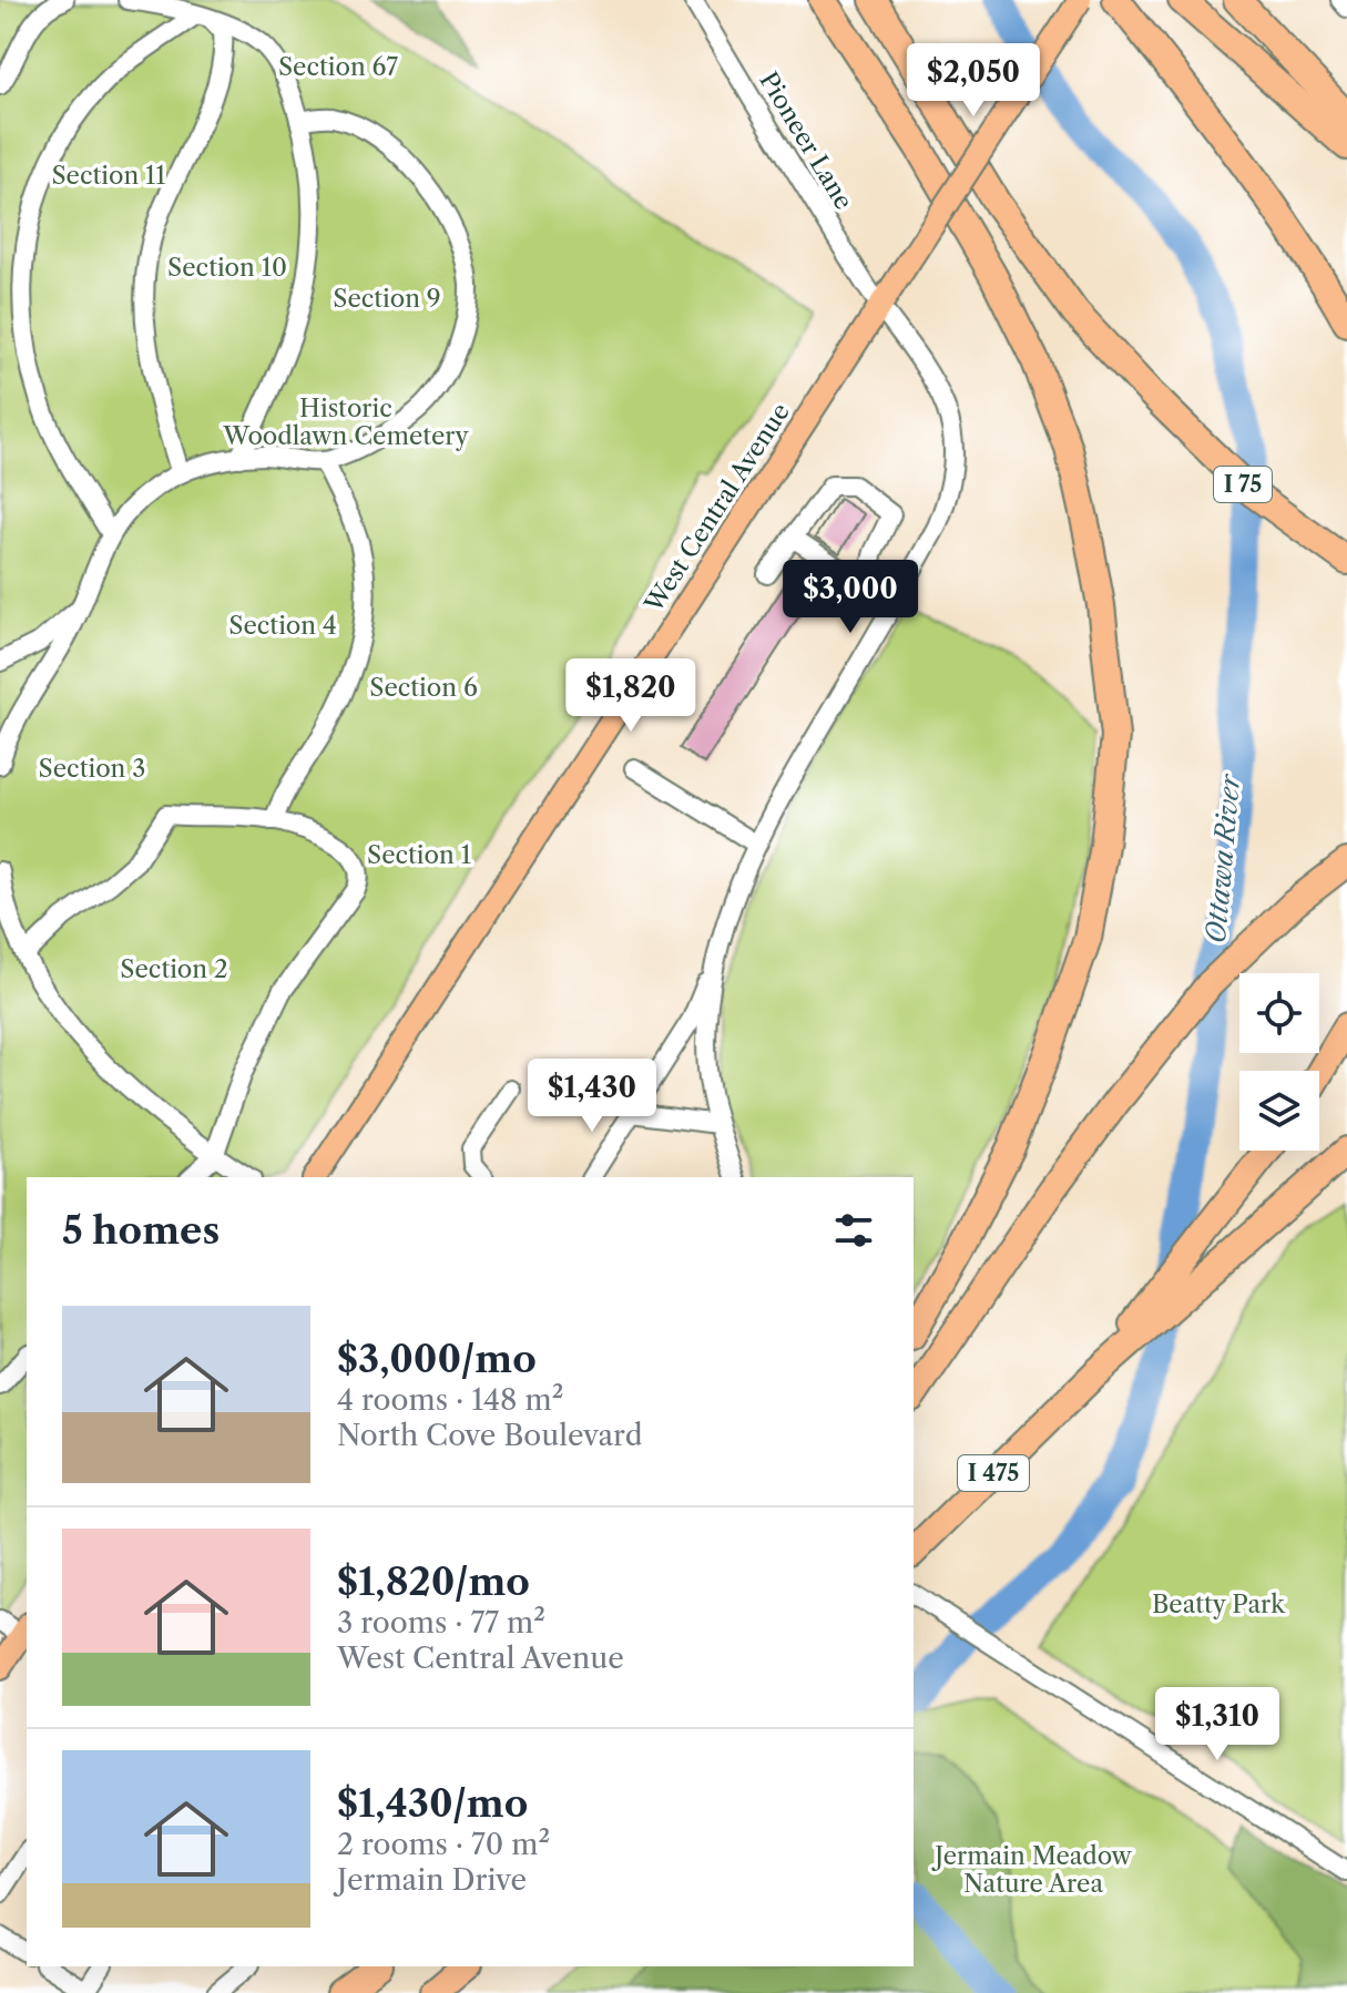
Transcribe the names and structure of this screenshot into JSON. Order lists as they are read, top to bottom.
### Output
{
  "streets": {
    "highway": ["I 75", "I 475"],
    "main road": ["West Central Avenue"],
    "street": ["Pioneer Lane"]
  },
  "crossings": [
    ["Pioneer Lane", "West Central Avenue"]
  ],
  "water": ["Ottawa River"],
  "parks": [
    "Section 67",
    "Section 11",
    "Section 10",
    "Section 9",
    "Historic Woodlawn Cemetery",
    "Section 4",
    "Section 6",
    "Section 3",
    "Section 1",
    "Section 2",
    "Beatty Park",
    "Jermain Meadow Nature Area"
  ],
  "page": {
    "price": [
      "$2,050",
      "$3,000",
      "$1,820",
      "$1,430",
      "$1,310"
    ],
    "heading": "5 homes",
    "list": [
      {
        "name": "$3,000/mo",
        "note": "4 rooms · 148 m² · North Cove Boulevard"
      },
      {
        "name": "$1,820/mo",
        "note": "3 rooms · 77 m² · West Central Avenue"
      },
      {
        "name": "$1,430/mo",
        "note": "2 rooms · 70 m² · Jermain Drive"
      }
    ]
  }
}
